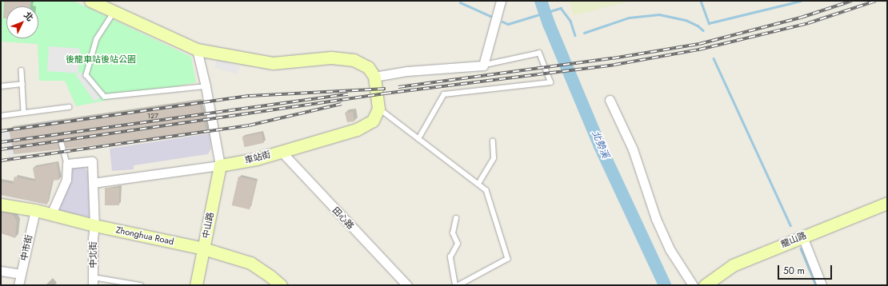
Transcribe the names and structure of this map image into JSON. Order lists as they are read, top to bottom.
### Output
{
  "streets": {
    "street": [
      "車站街",
      "田心路",
      "中山路",
      "Zhonghua Road",
      "龍山路",
      "中市街",
      "中北街"
    ]
  },
  "crossings": [
    ["車站街", "田心路"],
    ["車站街", "中山路"],
    ["中山路", "Zhonghua Road"],
    ["Zhonghua Road", "中市街"],
    ["Zhonghua Road", "中北街"]
  ],
  "water": ["北勢溪"],
  "parks": ["後龍車站後站公園"],
  "house_numbers": ["127"],
  "scale_bar": "50 m",
  "north": "top right"
}
